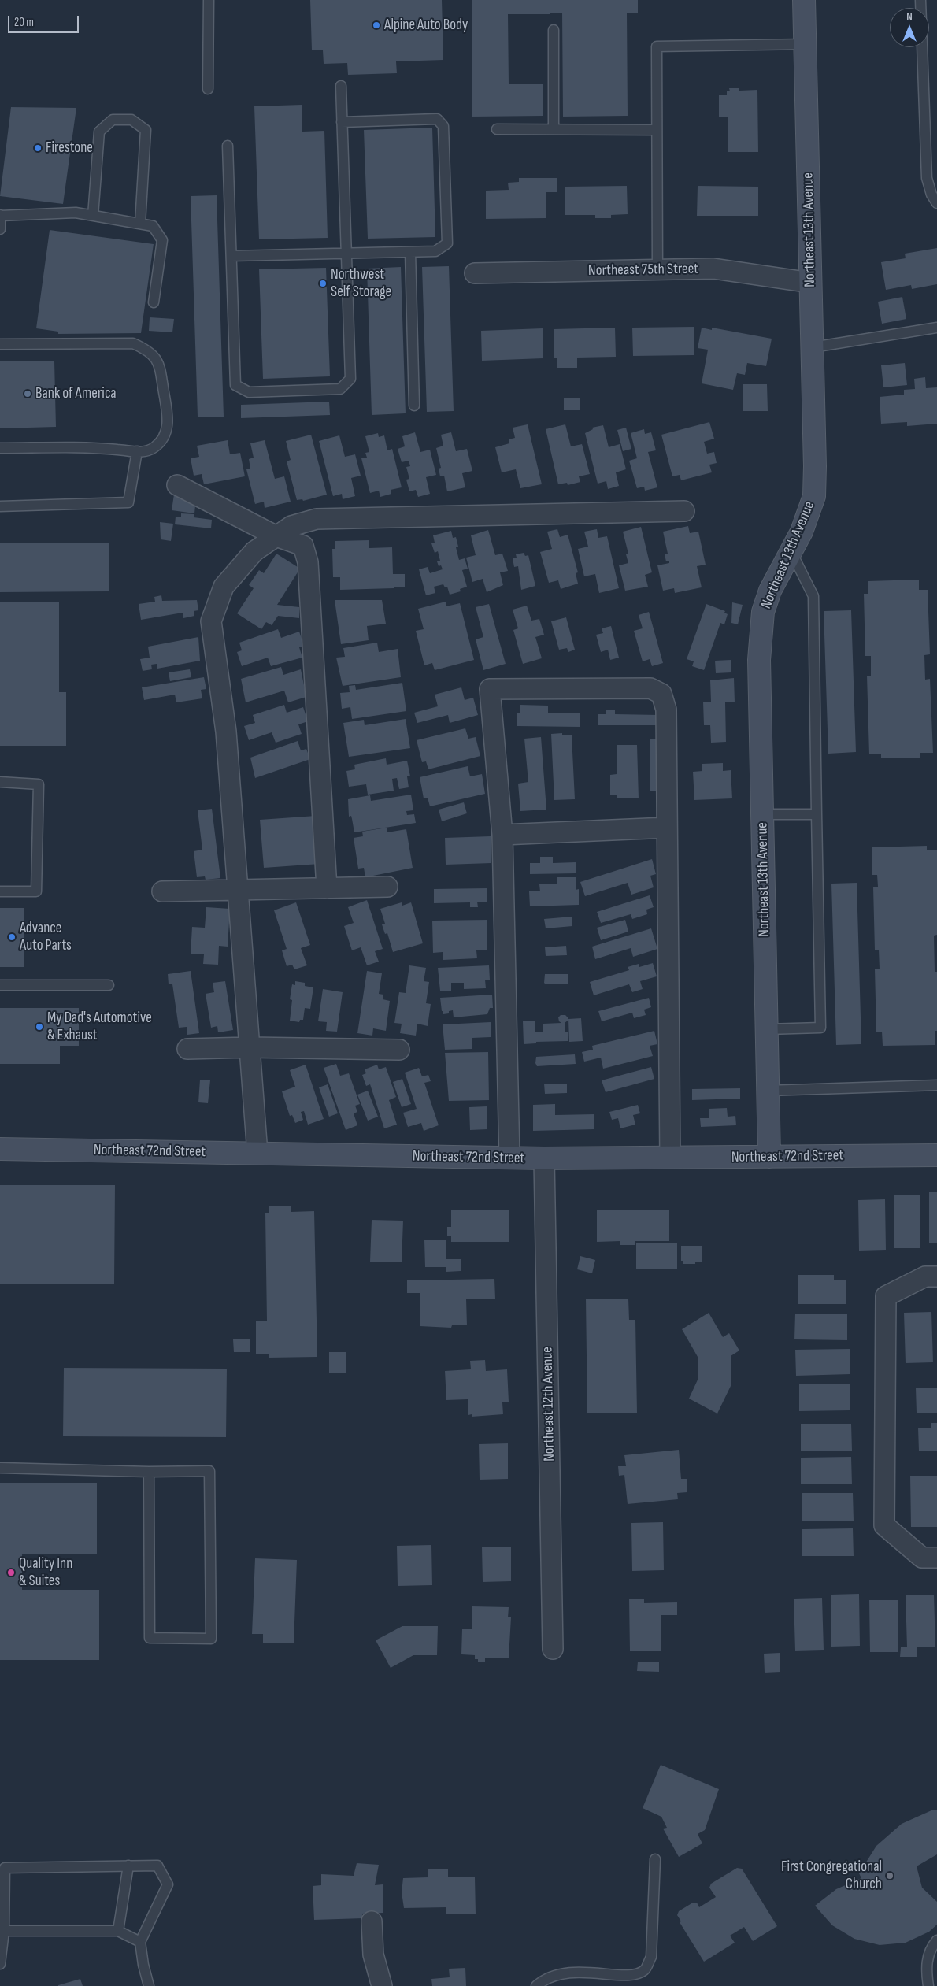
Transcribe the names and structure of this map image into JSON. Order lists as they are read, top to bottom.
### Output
{
  "streets": {
    "street": [
      "Northeast 13th Avenue",
      "Northeast 75th Street",
      "Northeast 72nd Street",
      "Northeast 12th Avenue"
    ]
  },
  "crossings": [
    ["Northeast 13th Avenue", "Northeast 75th Street"],
    ["Northeast 13th Avenue", "Northeast 72nd Street"],
    ["Northeast 72nd Street", "Northeast 12th Avenue"]
  ],
  "places": [
    "Alpine Auto Body",
    "Firestone",
    "Northwest Self Storage",
    "Bank of America",
    "Advance Auto Parts",
    "My Dad's Automotive & Exhaust",
    "Quality Inn & Suites",
    "First Congregational Church"
  ],
  "scale_bar": "20 m",
  "north": "top"
}
